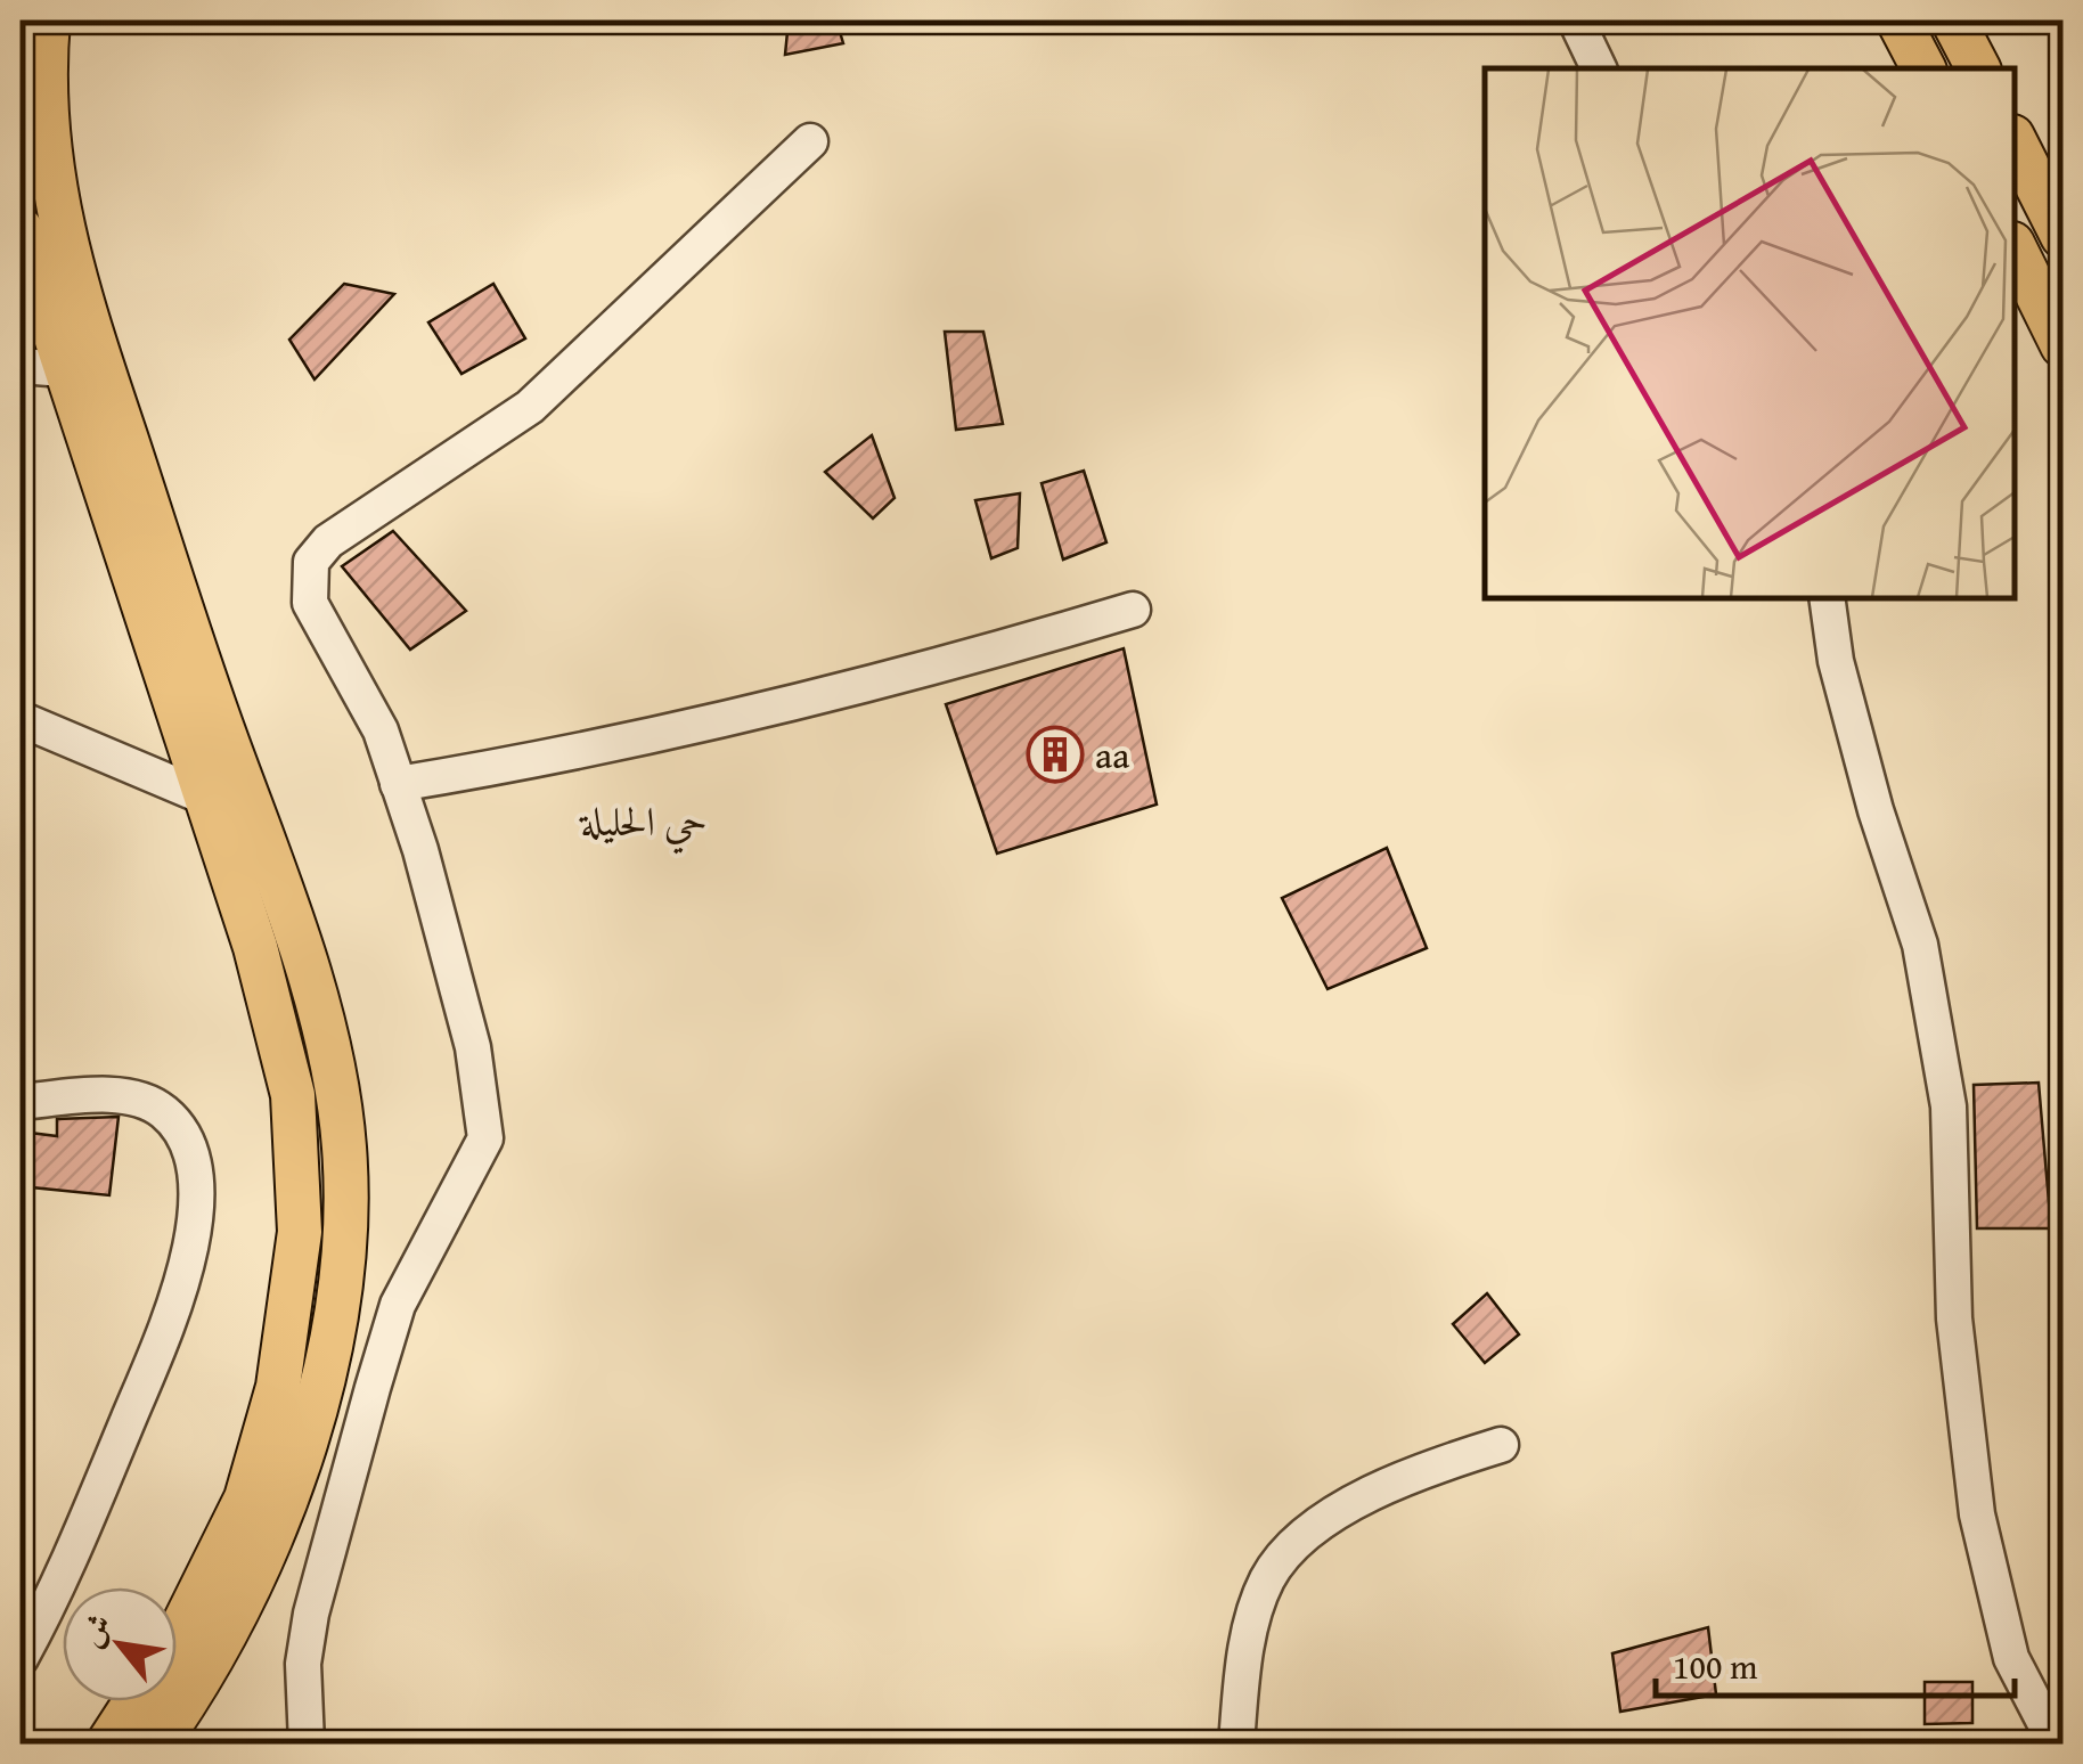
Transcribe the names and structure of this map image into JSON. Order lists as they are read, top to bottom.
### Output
{
  "districts": ["حي الحليلة"],
  "places": {
    "building": ["aa"]
  },
  "scale_bar": "100 m",
  "north": "top left"
}
